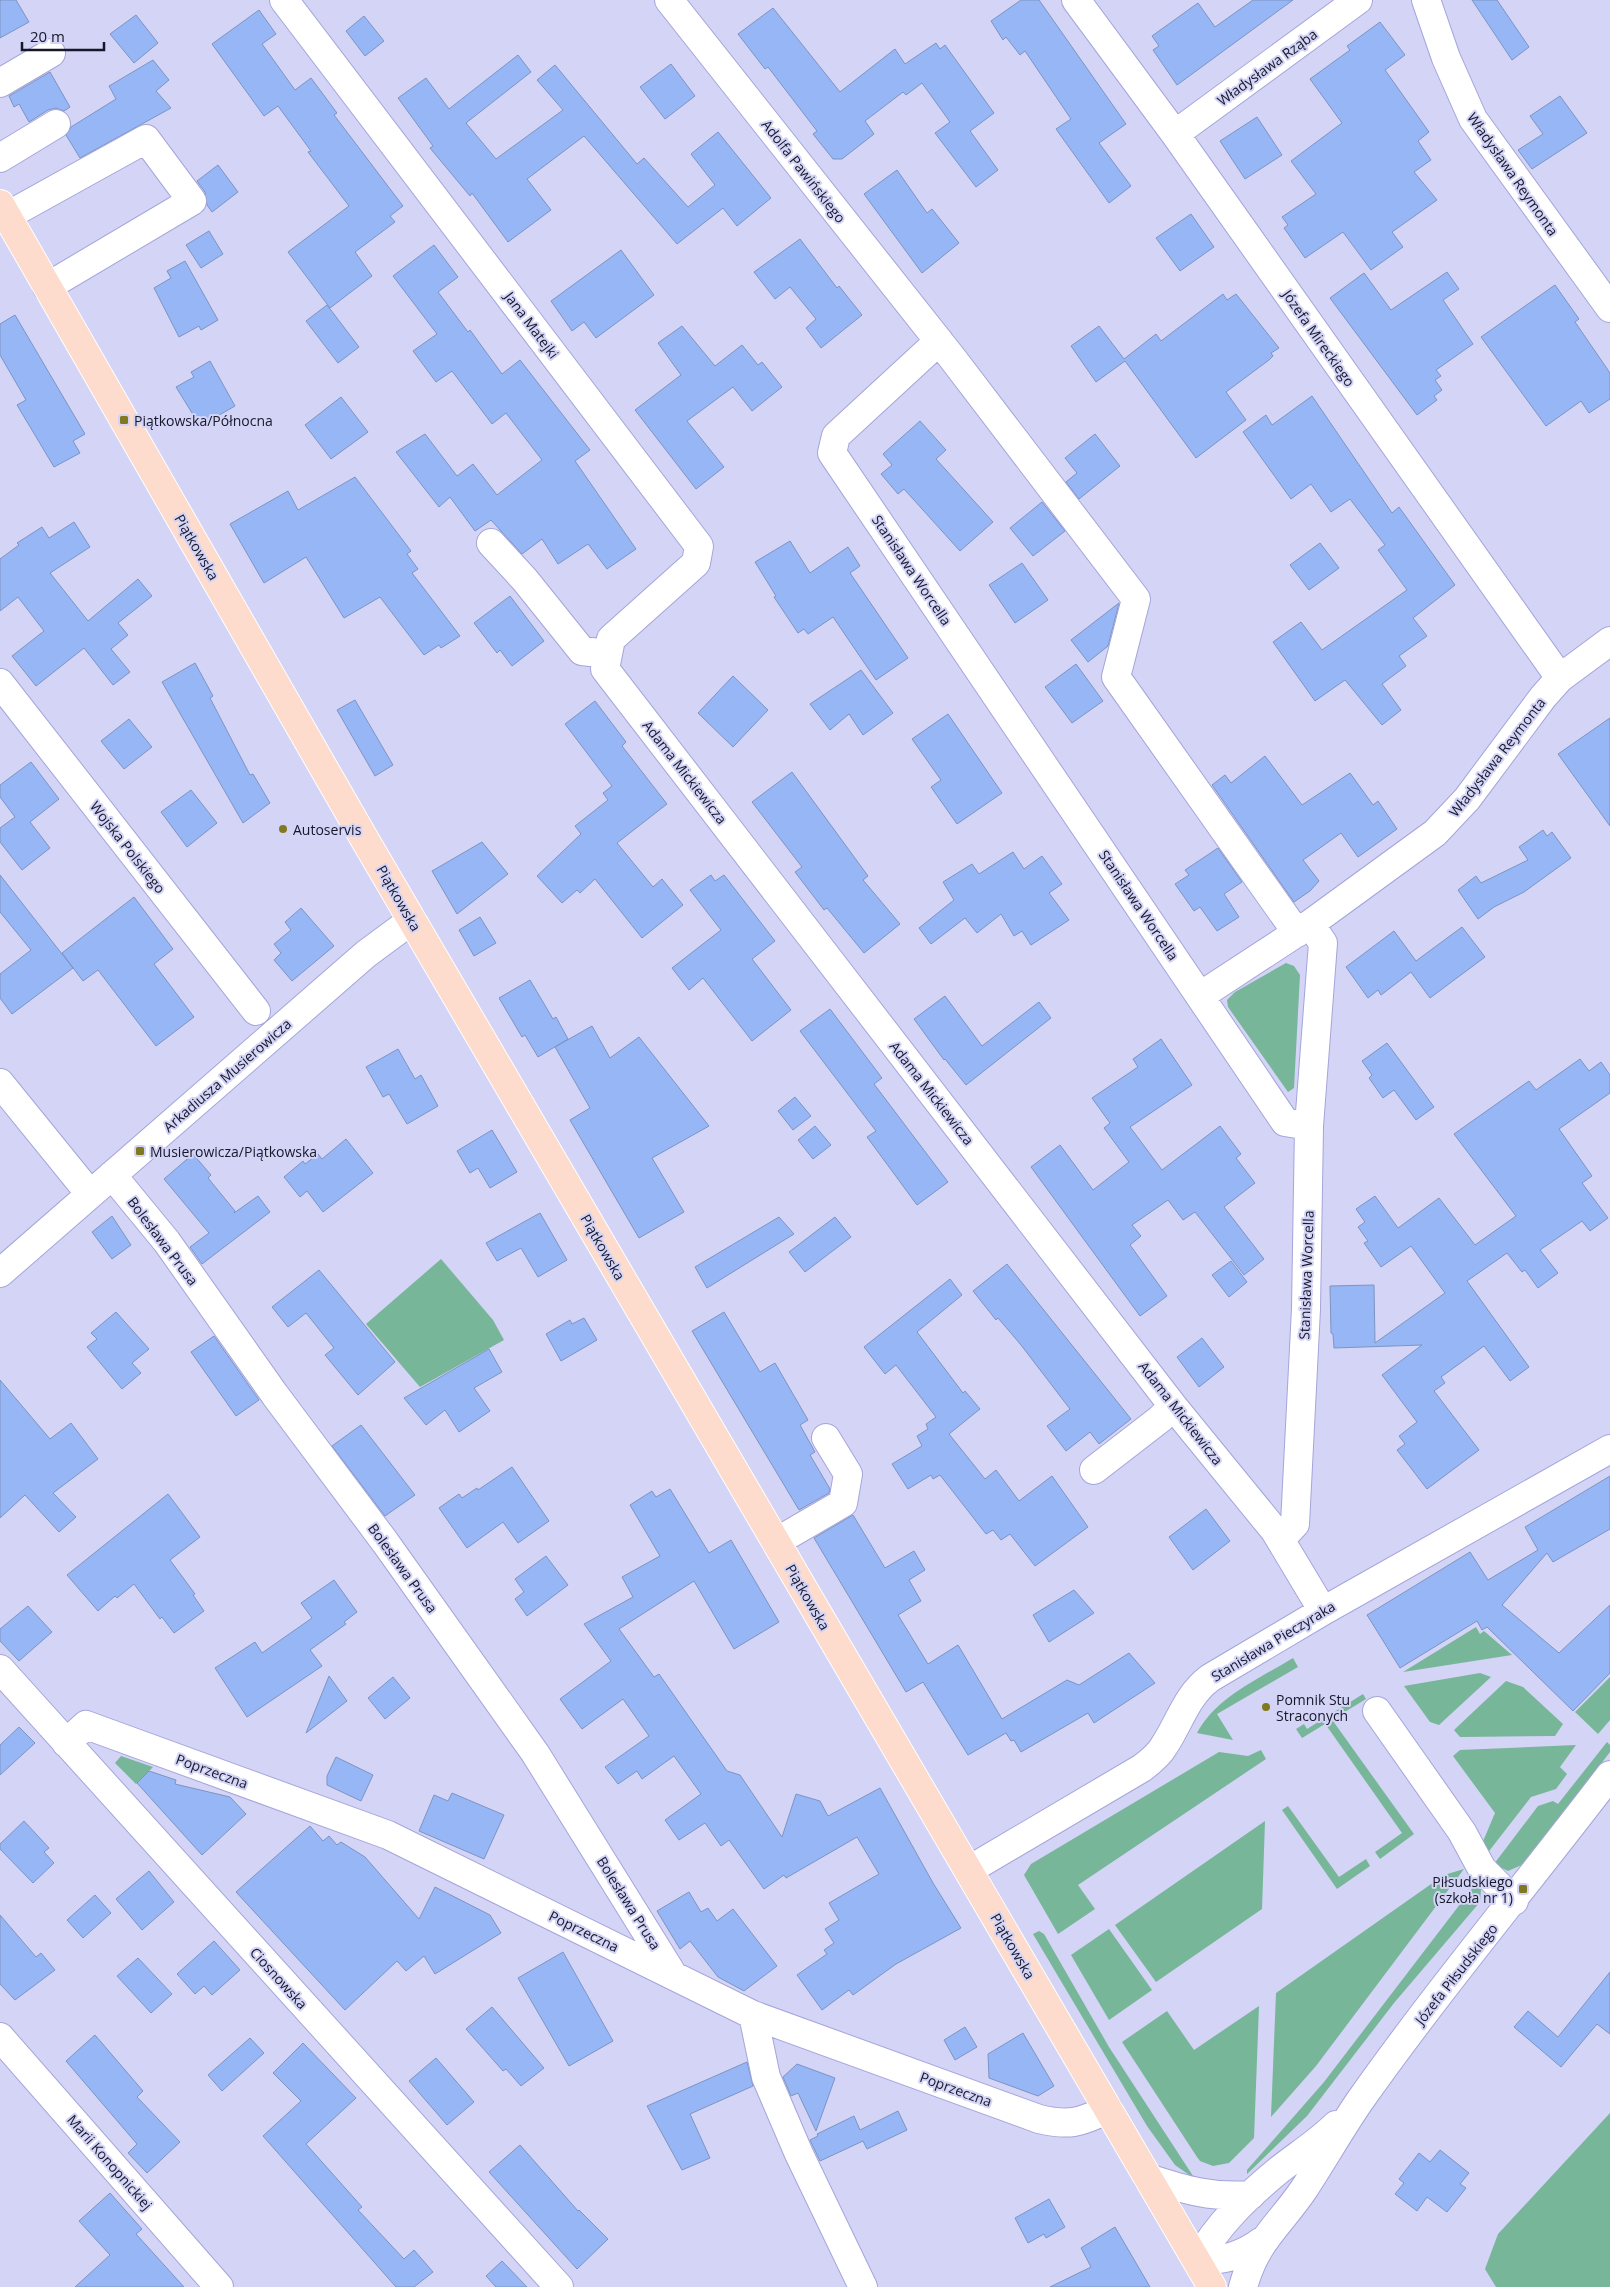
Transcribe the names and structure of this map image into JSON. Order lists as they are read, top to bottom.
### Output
{
  "streets": {
    "main road": ["Piątkowska"],
    "street": [
      "Władysława Rząba",
      "Adolfa Pawińskiego",
      "Władysława Reymonta",
      "Jana Matejki",
      "Józefa Mireckiego",
      "Stanisława Worcella",
      "Adama Mickiewicza",
      "Wojska Polskiego",
      "Arkadiusza Musierowicza",
      "Bolesława Prusa",
      "Stanisława Pieczyraka",
      "Poprzeczna",
      "Józefa Piłsudskiego",
      "Ciosnowska",
      "Marii Konopnickiej"
    ]
  },
  "crossings": [
    ["Władysława Rząba", "Józefa Mireckiego"],
    ["Adolfa Pawińskiego", "Władysława Reymonta"],
    ["Adolfa Pawińskiego", "Stanisława Worcella"],
    ["Władysława Reymonta", "Józefa Mireckiego"],
    ["Władysława Reymonta", "Stanisława Worcella"],
    ["Jana Matejki", "Adama Mickiewicza"],
    ["Piątkowska", "Arkadiusza Musierowicza"],
    ["Piątkowska", "Stanisława Pieczyraka"],
    ["Piątkowska", "Poprzeczna"],
    ["Piątkowska", "Józefa Piłsudskiego"],
    ["Stanisława Worcella", "Adama Mickiewicza"],
    ["Adama Mickiewicza", "Stanisława Pieczyraka"],
    ["Arkadiusza Musierowicza", "Bolesława Prusa"],
    ["Bolesława Prusa", "Poprzeczna"],
    ["Poprzeczna", "Ciosnowska"]
  ],
  "places": {
    "transit": ["Piątkowska/Północna", "Musierowicza/Piątkowska", "Piłsudskiego (szkoła nr 1)"],
    "other": ["Autoservis", "Pomnik Stu Straconych"]
  },
  "scale_bar": "20 m"
}
